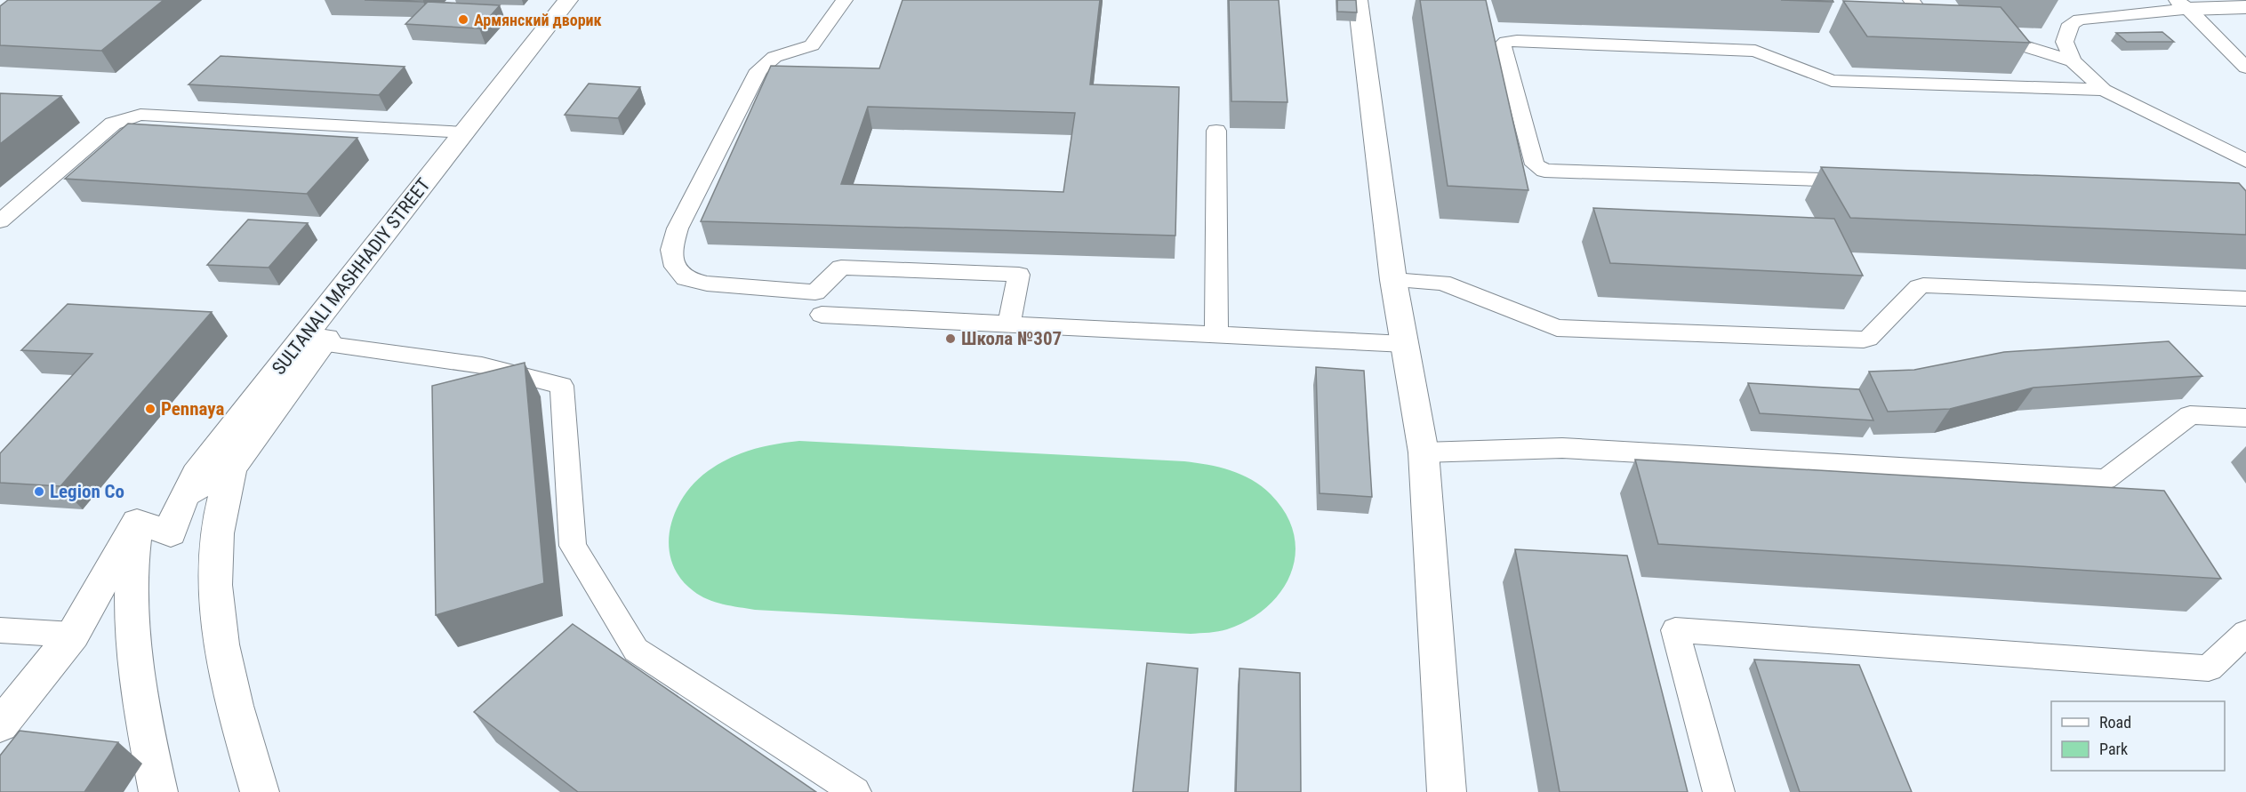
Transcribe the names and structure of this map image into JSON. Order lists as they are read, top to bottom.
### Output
{
  "streets": {
    "street": ["SULTАNALI MASHHADIY STREET"]
  },
  "places": [
    "Армянский дворик",
    "Школа №307",
    "Pennaya",
    "Legion Co"
  ],
  "legend": ["Road", "Park"]
}
